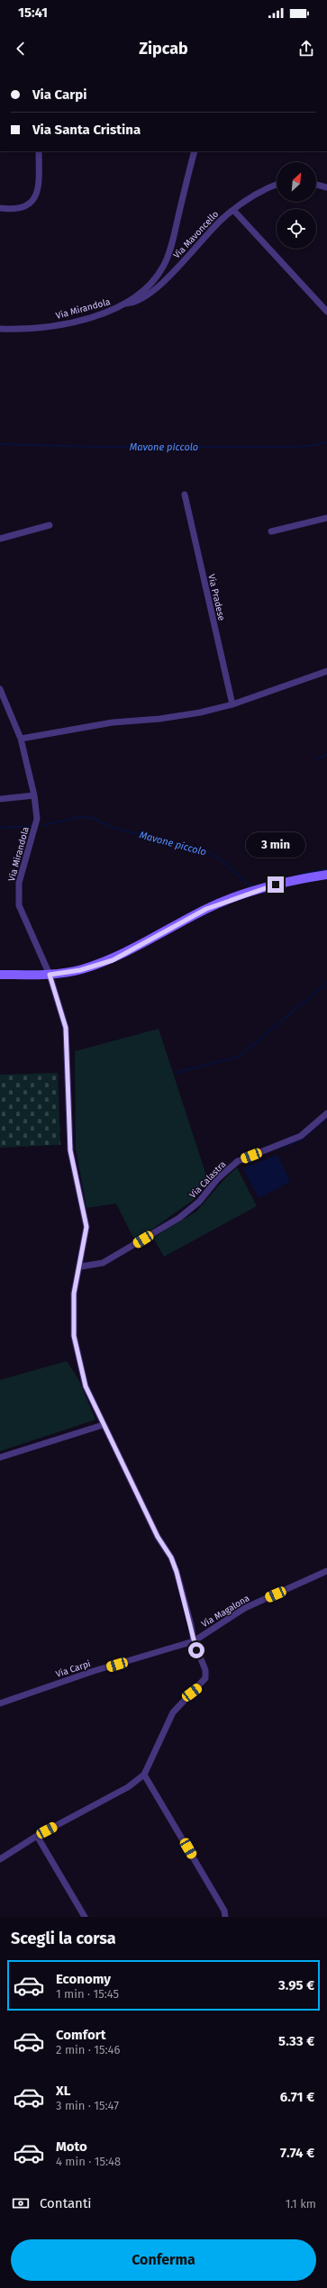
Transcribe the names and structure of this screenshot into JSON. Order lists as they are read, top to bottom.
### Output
{
  "streets": {
    "street": [
      "Via Mavoncello",
      "Via Mirandola",
      "Via Pradese",
      "Via Calastra",
      "Via Magalona",
      "Via Carpi"
    ]
  },
  "crossings": [
    ["Via Mavoncello", "Via Mirandola"],
    ["Via Magalona", "Via Carpi"]
  ],
  "water": ["Mavone piccolo"],
  "north": "top right",
  "page": {
    "status": "15:41",
    "header": "Zipcab",
    "banner": ["Via Carpi", "Via Santa Cristina"],
    "bubble": "3 min",
    "heading": "Scegli la corsa",
    "list": [
      {
        "name": "Economy",
        "note": "1 min · 15:45",
        "value": "3.95 €"
      },
      {
        "name": "Comfort",
        "note": "2 min · 15:46",
        "value": "5.33 €"
      },
      {
        "name": "XL",
        "note": "3 min · 15:47",
        "value": "6.71 €"
      },
      {
        "name": "Moto",
        "note": "4 min · 15:48",
        "value": "7.74 €"
      }
    ],
    "pay": ["Contanti", "1.1 km"],
    "buttons": "Conferma"
  }
}
